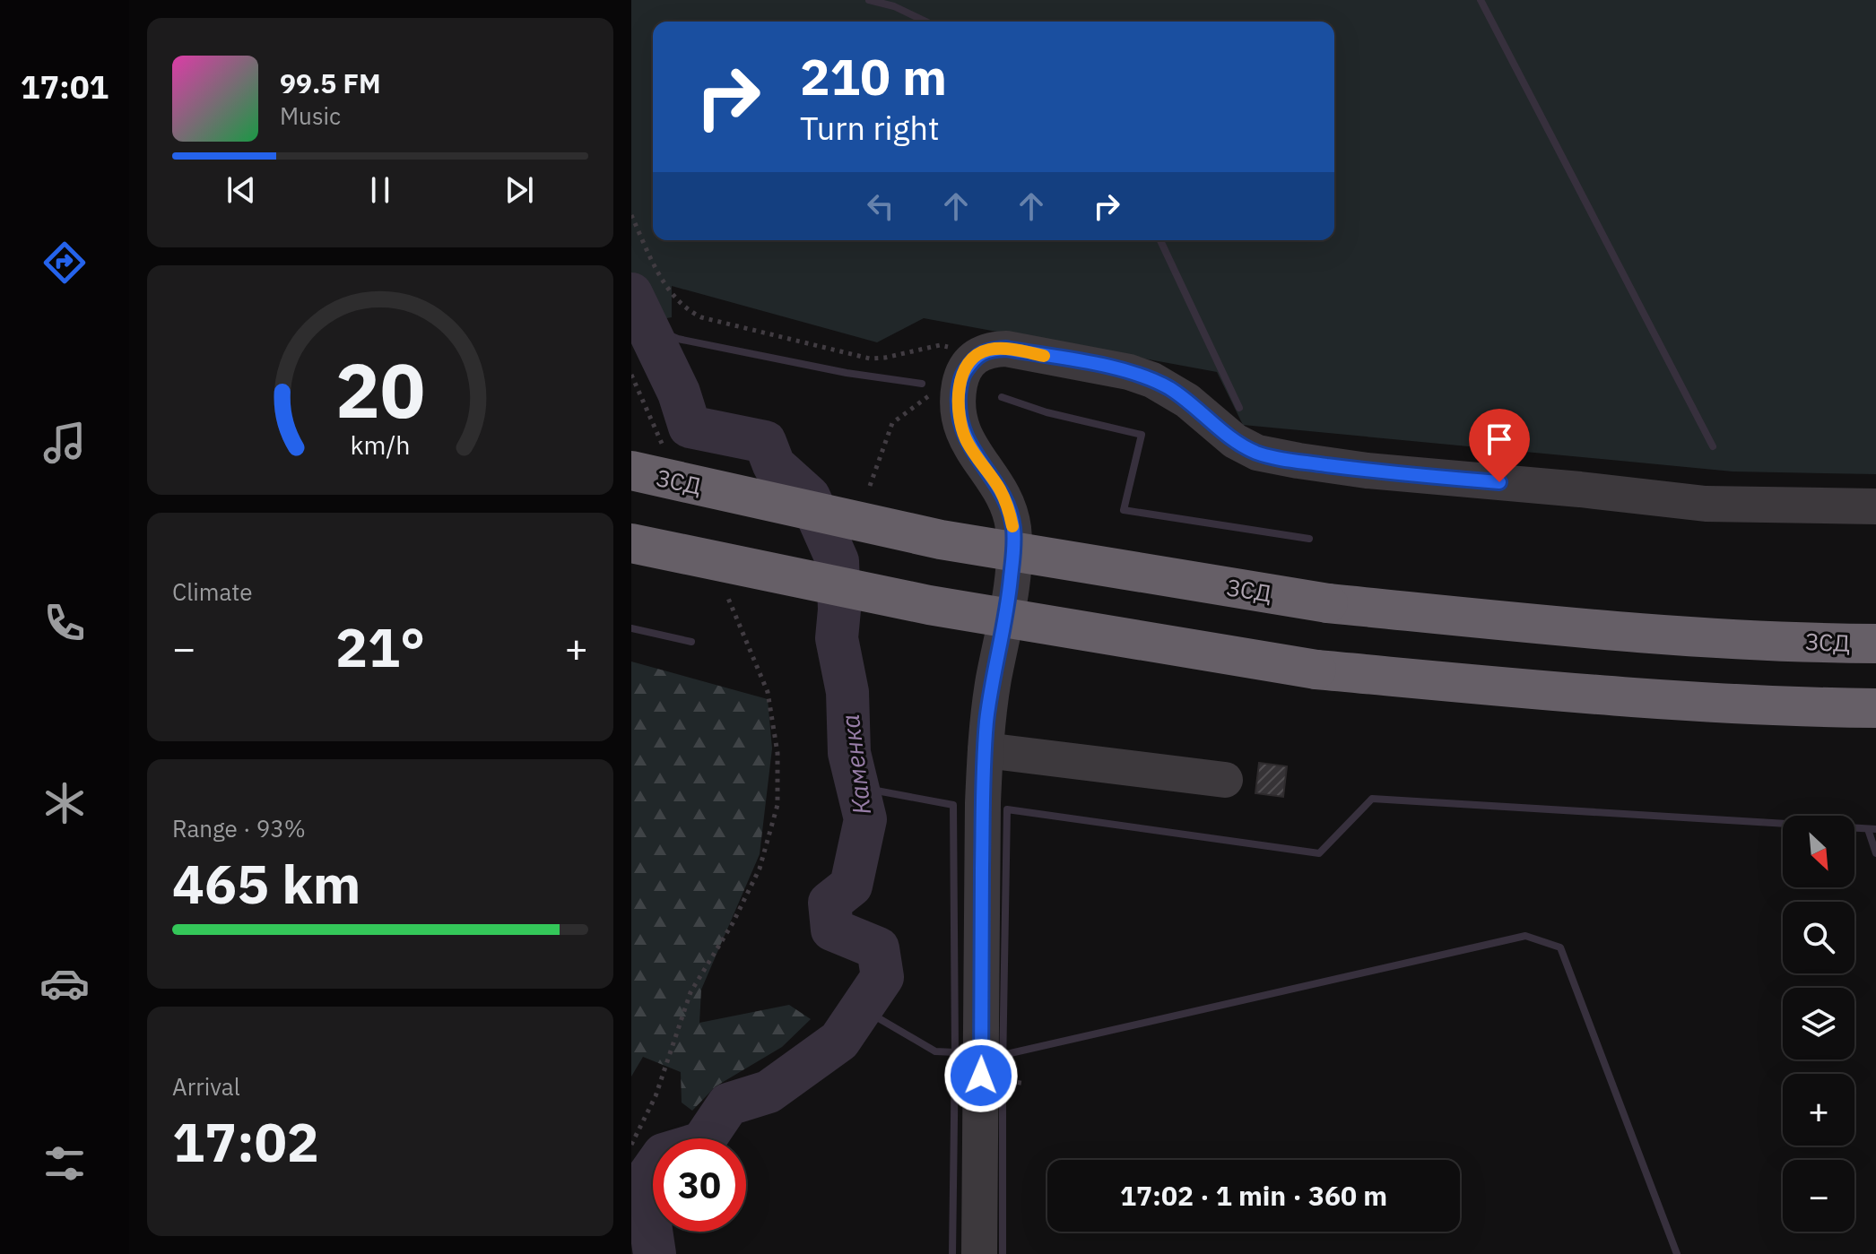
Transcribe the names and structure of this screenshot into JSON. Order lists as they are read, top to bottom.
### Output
{
  "streets": {
    "highway": ["ЗСД"]
  },
  "water": ["Каменка"],
  "north": "bottom right",
  "page": {
    "tabs": "17:01",
    "turn": ["210 m", "Turn right"],
    "song": ["99.5 FM", "Music"],
    "tile": [
      "Climate",
      ["Range · 93%", "465 km"],
      ["Arrival", "17:02"]
    ],
    "heat": ["−", "21°", "+"],
    "map_buttons": ["+", "−"],
    "limit": "30",
    "trip": "17:02 · 1 min · 360 m",
    "gauge": ["20", "km/h"]
  }
}
